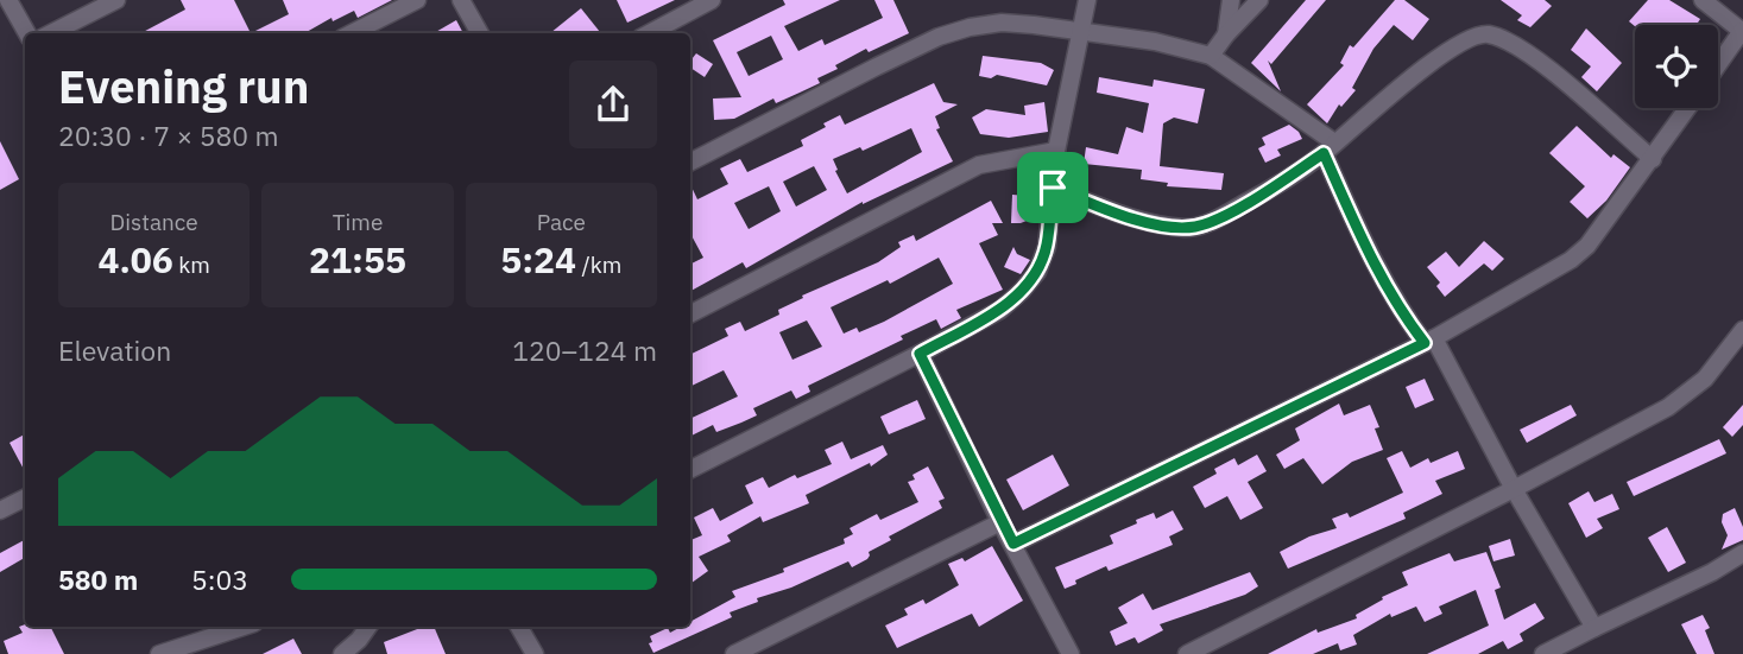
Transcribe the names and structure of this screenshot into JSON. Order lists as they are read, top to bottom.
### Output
{
  "page": {
    "heading": ["Evening run", "20:30 · 7 × 580 m"],
    "stats": [
      ["Distance", "4.06 km"],
      ["Time", "21:55"],
      ["Pace", "5:24 /km"]
    ],
    "chart": ["Elevation", "120–124 m"],
    "list": [
      {
        "name": "580 m",
        "note": "5:03"
      }
    ]
  }
}
